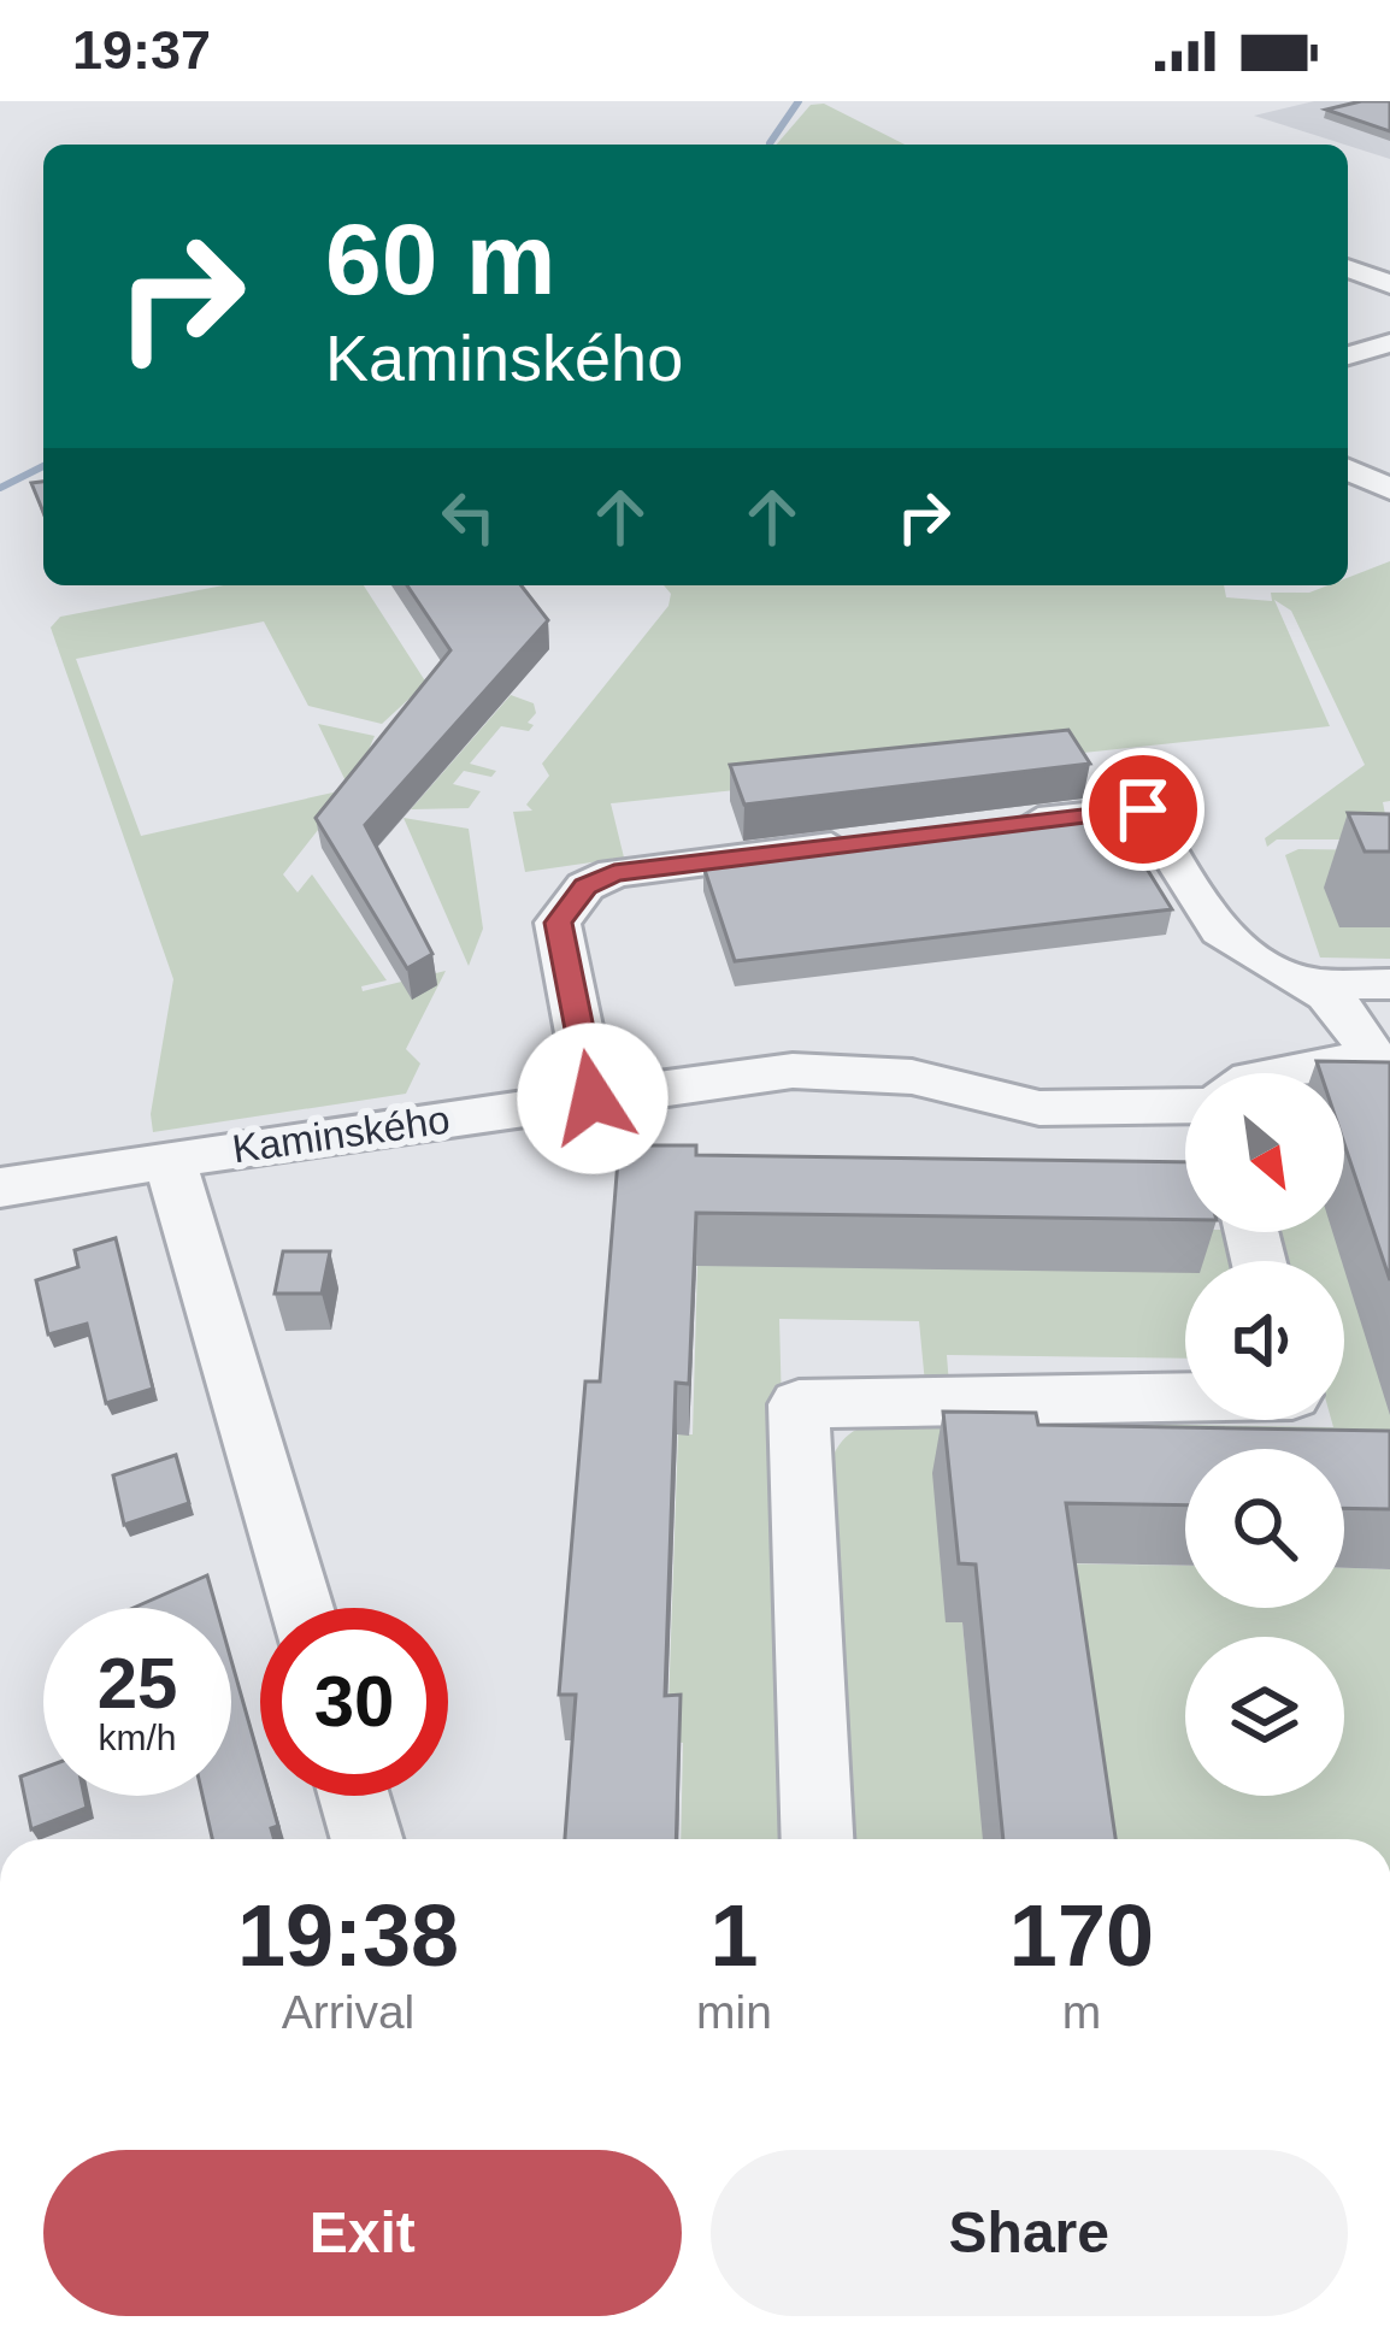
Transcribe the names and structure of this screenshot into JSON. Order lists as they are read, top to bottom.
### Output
{
  "streets": {
    "street": ["Kaminského"]
  },
  "north": "bottom right",
  "page": {
    "status": "19:37",
    "turn": ["60 m", "Kaminského"],
    "speed": "25 km/h",
    "limit": "30",
    "eta": [
      "19:38",
      "Arrival",
      "1",
      "min",
      "170",
      "m"
    ],
    "buttons": ["Exit", "Share"]
  }
}
